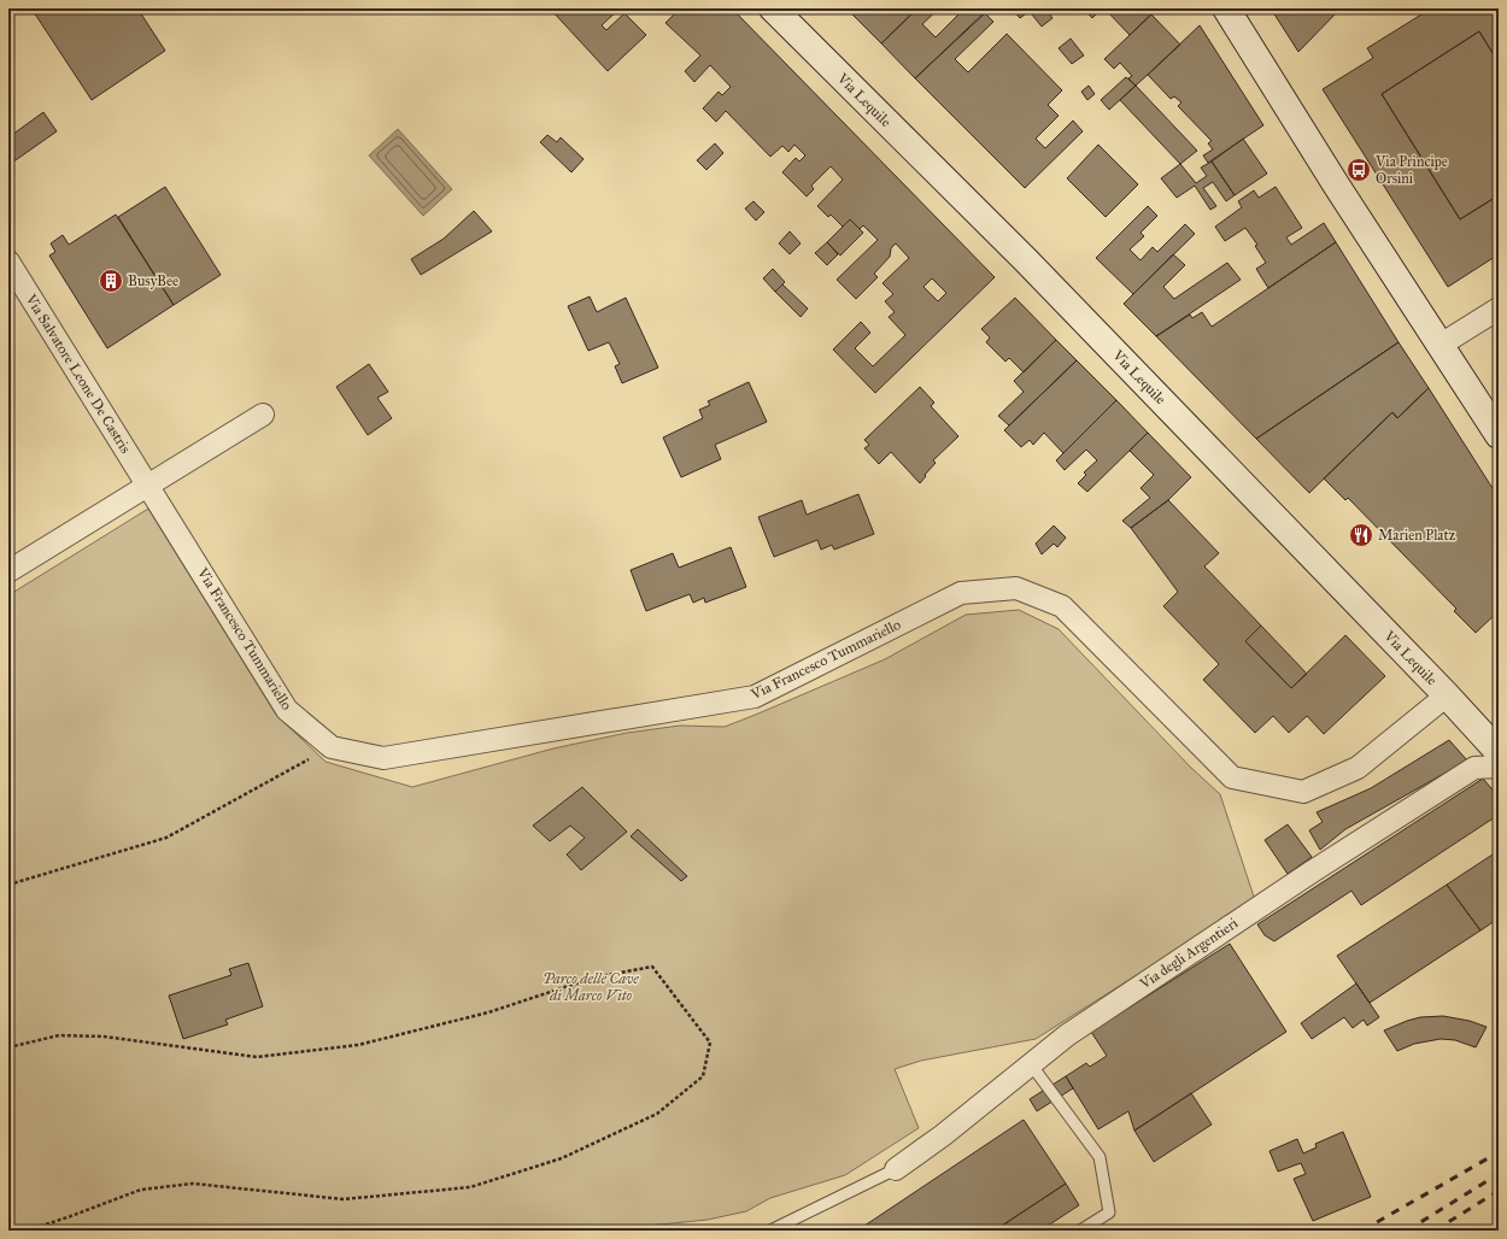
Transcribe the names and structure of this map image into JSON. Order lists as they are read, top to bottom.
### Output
{
  "streets": {
    "main road": ["Via Lequile"],
    "street": ["Via Salvatore Leone De Castris", "Via Francesco Tummariello", "Via degli Argentieri"]
  },
  "crossings": [
    ["Via Lequile", "Via Francesco Tummariello"],
    ["Via Salvatore Leone De Castris", "Via Francesco Tummariello"]
  ],
  "parks": ["Parco delle Cave di Marco Vito"],
  "places": {
    "bus stop": ["Via Principe Orsini"],
    "building": ["BusyBee"],
    "restaurant": ["Marien Platz"]
  }
}
